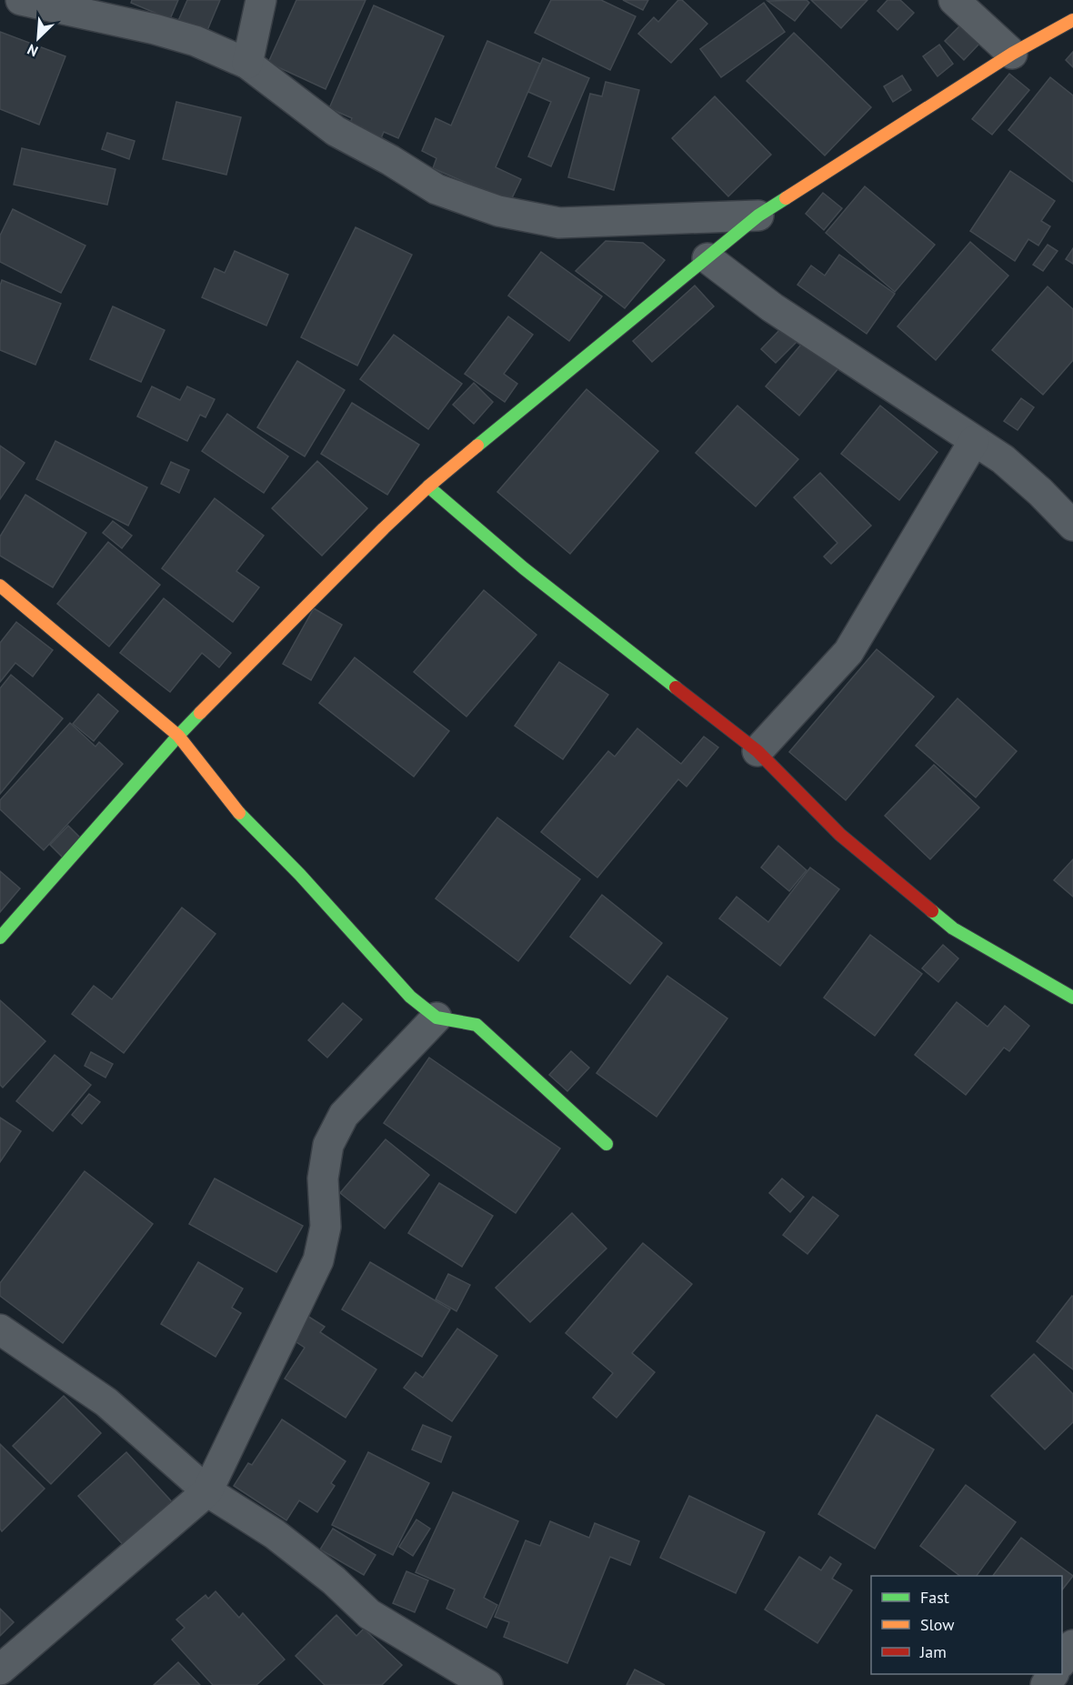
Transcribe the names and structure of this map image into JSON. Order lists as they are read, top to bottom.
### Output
{
  "legend": ["Fast", "Slow", "Jam"],
  "north": "bottom left"
}
